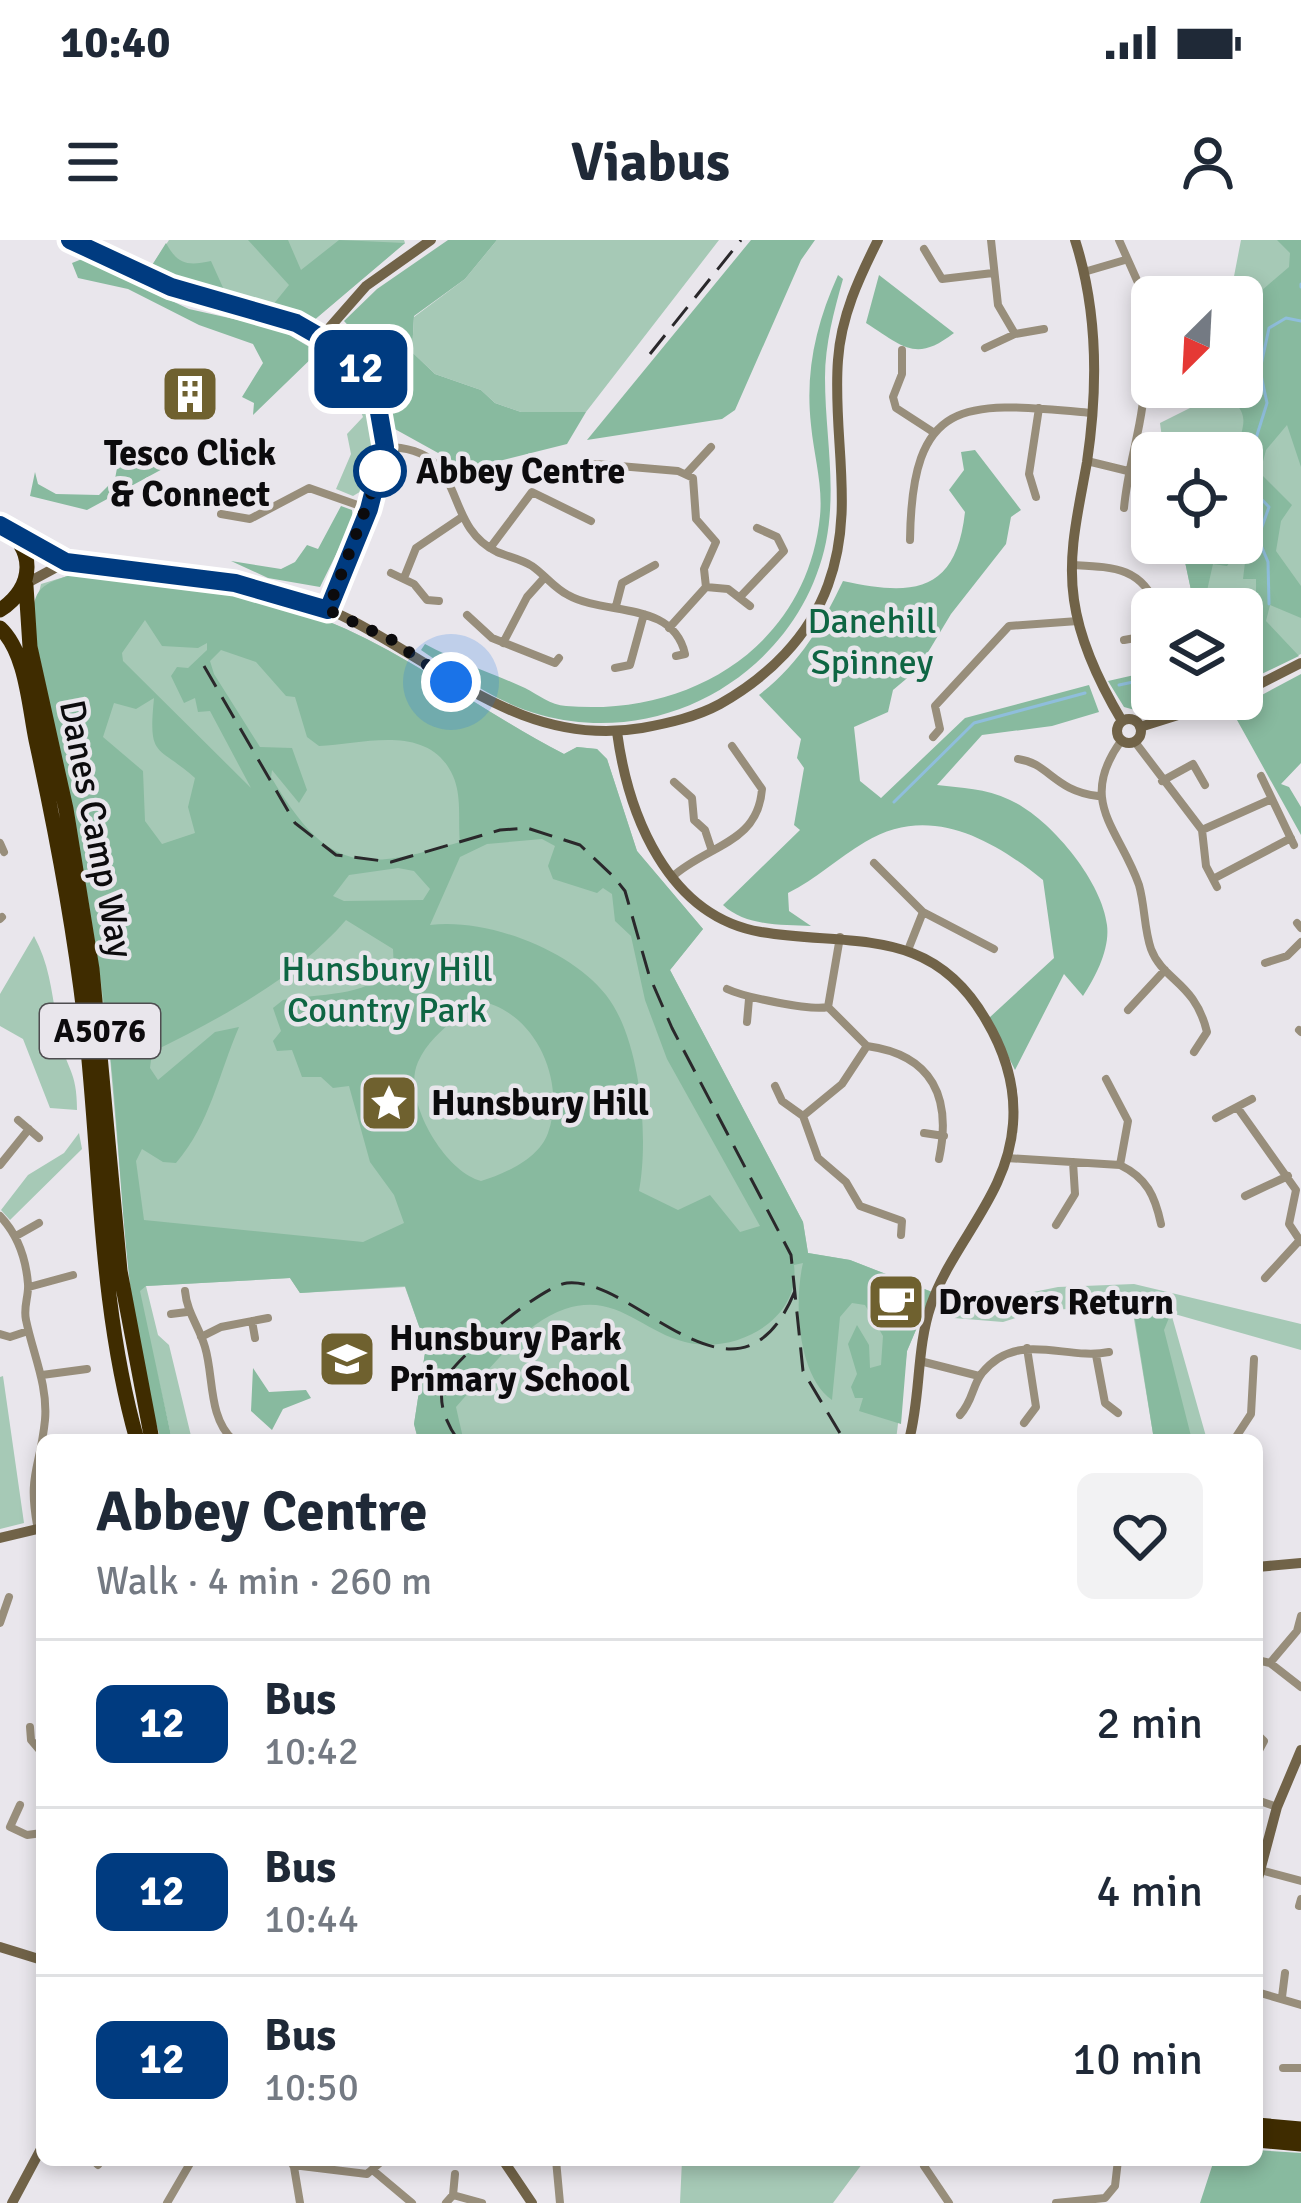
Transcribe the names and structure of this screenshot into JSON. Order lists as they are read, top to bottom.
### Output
{
  "streets": {
    "highway": ["Danes Camp Way", "A5076"]
  },
  "parks": ["Danehill Spinney", "Hunsbury Hill Country Park"],
  "places": {
    "building": ["Tesco Click & Connect"],
    "other": ["Abbey Centre"],
    "place": ["Hunsbury Hill"],
    "cafe": ["Drovers Return"],
    "school or university": ["Hunsbury Park Primary School"]
  },
  "lines": ["bus line 12"],
  "north": "bottom left",
  "page": {
    "status": "10:40",
    "header": "Viabus",
    "on_map": "12",
    "heading": ["Abbey Centre", "Walk · 4 min · 260 m"],
    "list": [
      {
        "mark": "12",
        "name": "Bus",
        "note": "10:42",
        "value": "2 min"
      },
      {
        "mark": "12",
        "name": "Bus",
        "note": "10:44",
        "value": "4 min"
      },
      {
        "mark": "12",
        "name": "Bus",
        "note": "10:50",
        "value": "10 min"
      }
    ]
  }
}
